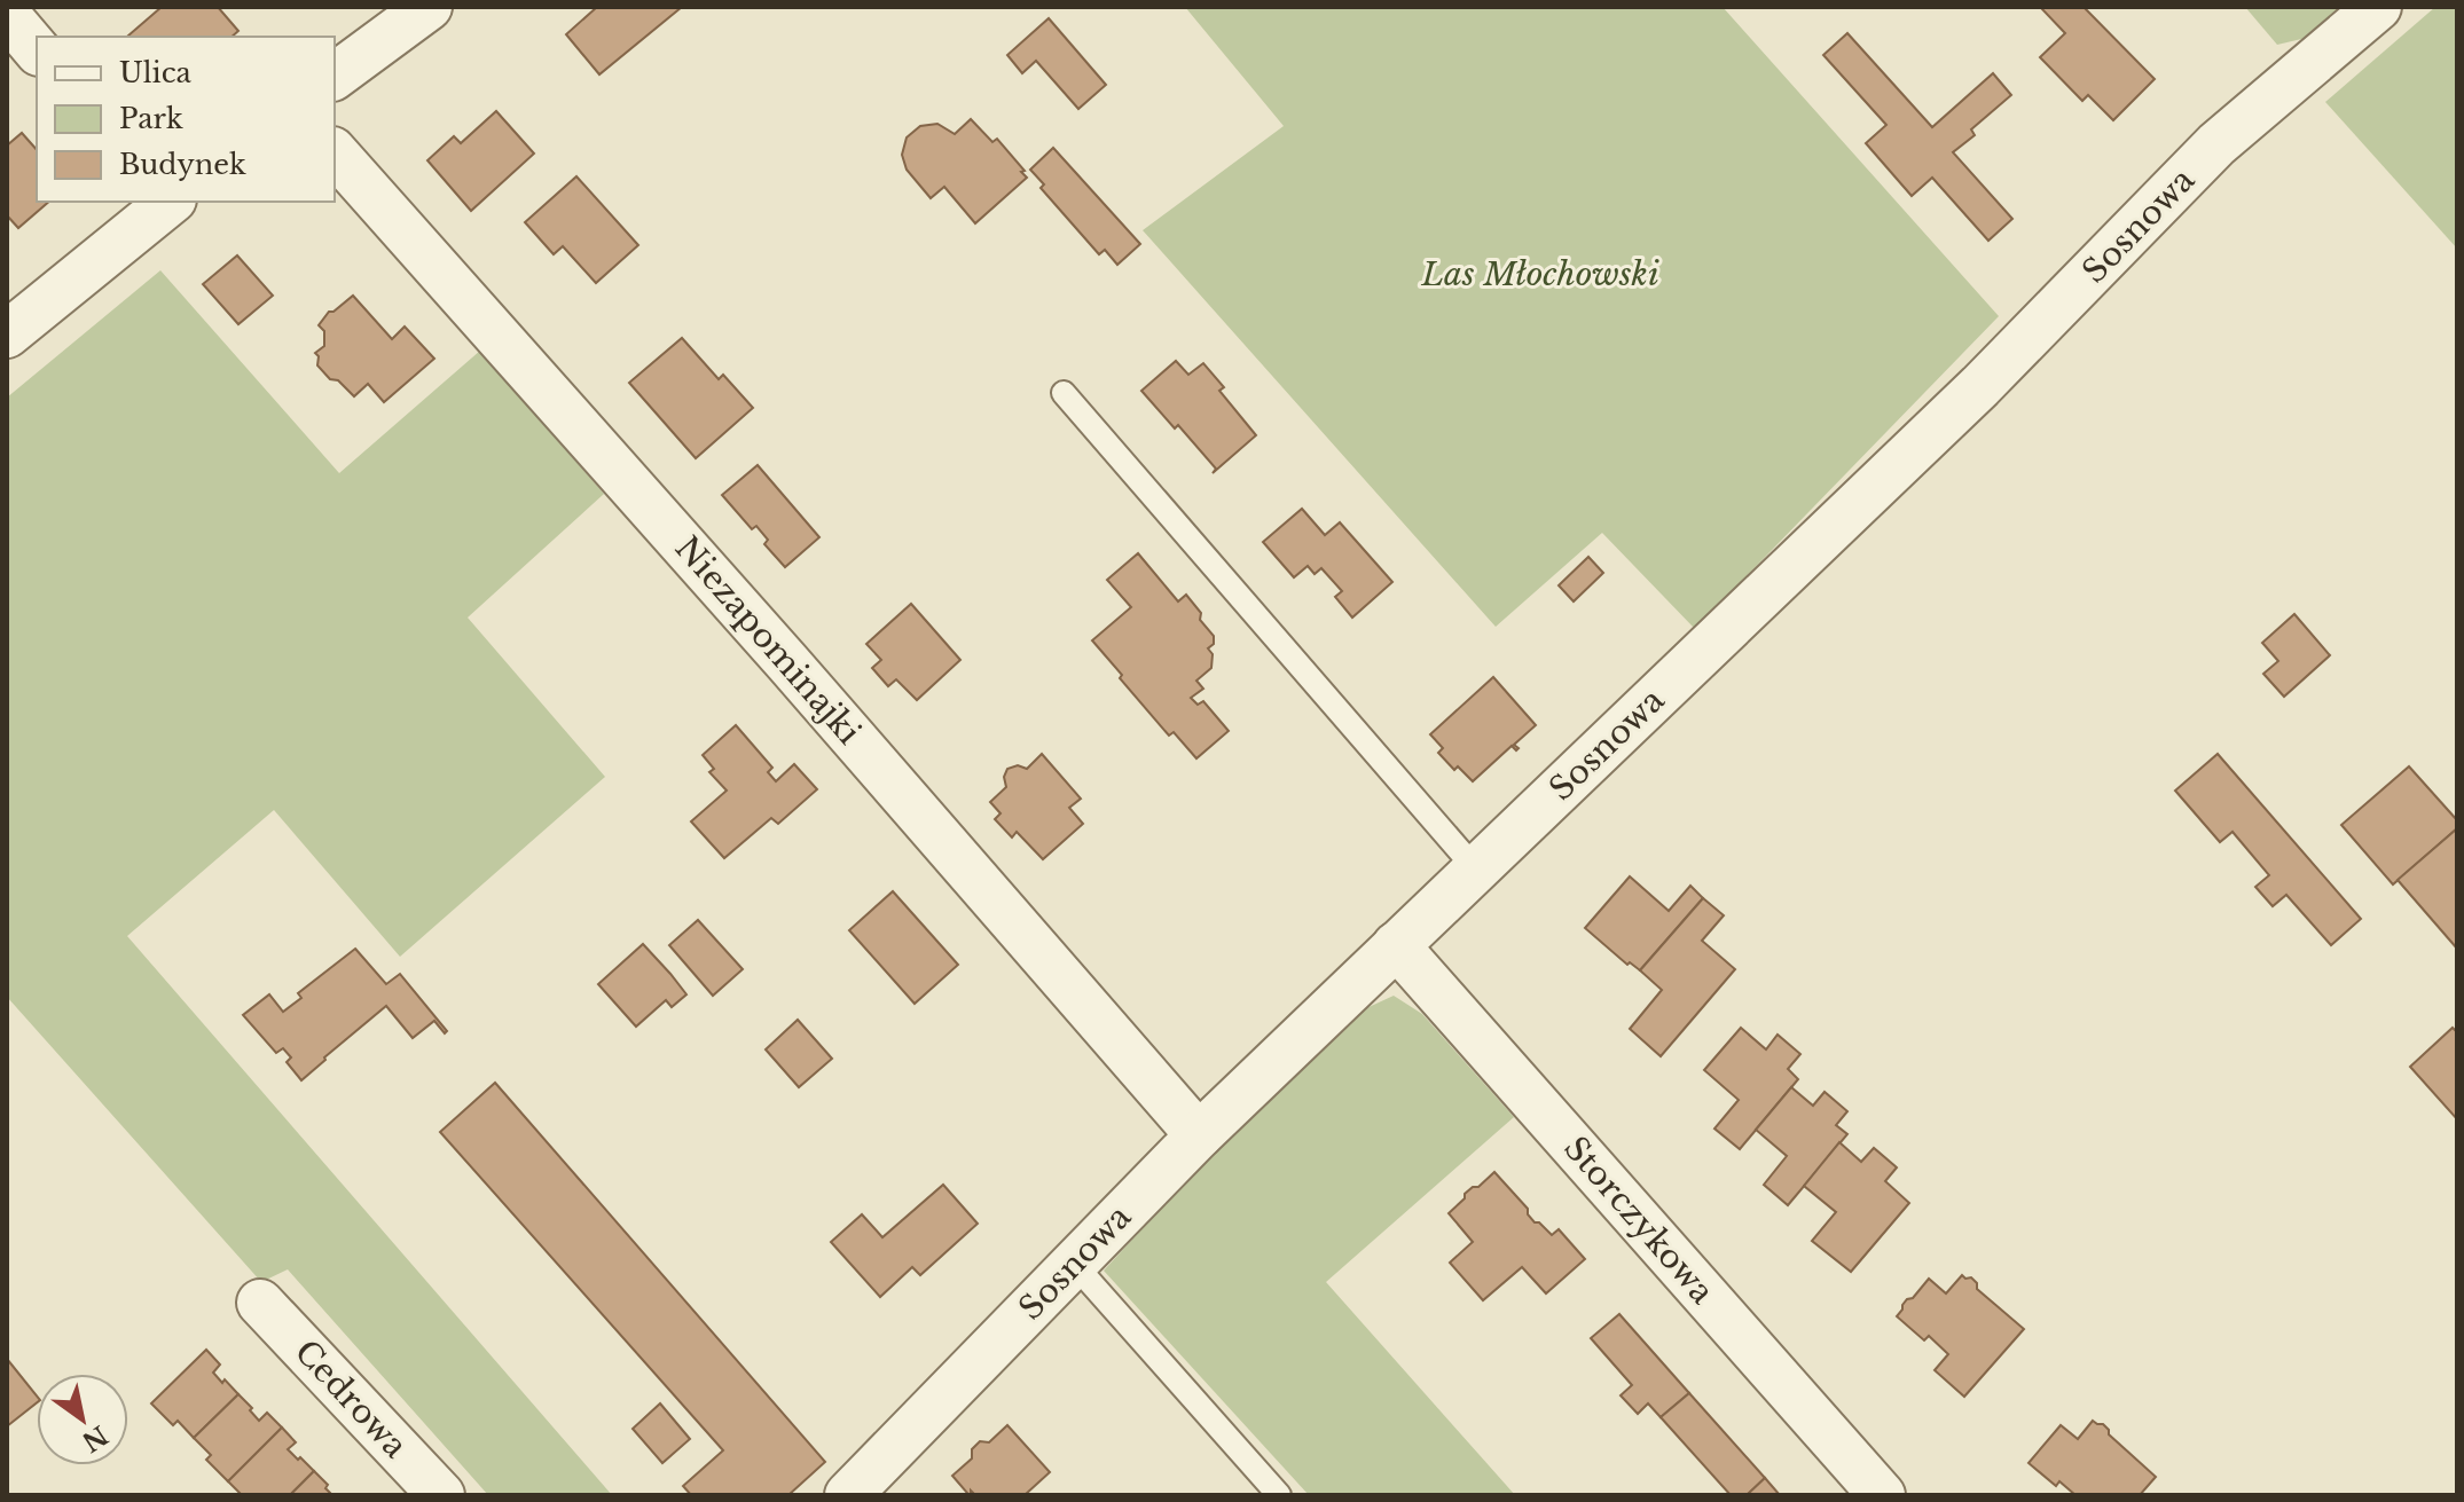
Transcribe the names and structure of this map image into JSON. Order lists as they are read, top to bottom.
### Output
{
  "streets": {
    "street": [
      "Sosnowa",
      "Niezapominajki",
      "Storczykowa",
      "Cedrowa"
    ]
  },
  "crossings": [
    ["Sosnowa", "Niezapominajki"],
    ["Sosnowa", "Storczykowa"]
  ],
  "parks": ["Las Młochowski"],
  "legend": ["Ulica", "Park", "Budynek"],
  "north": "bottom right"
}
